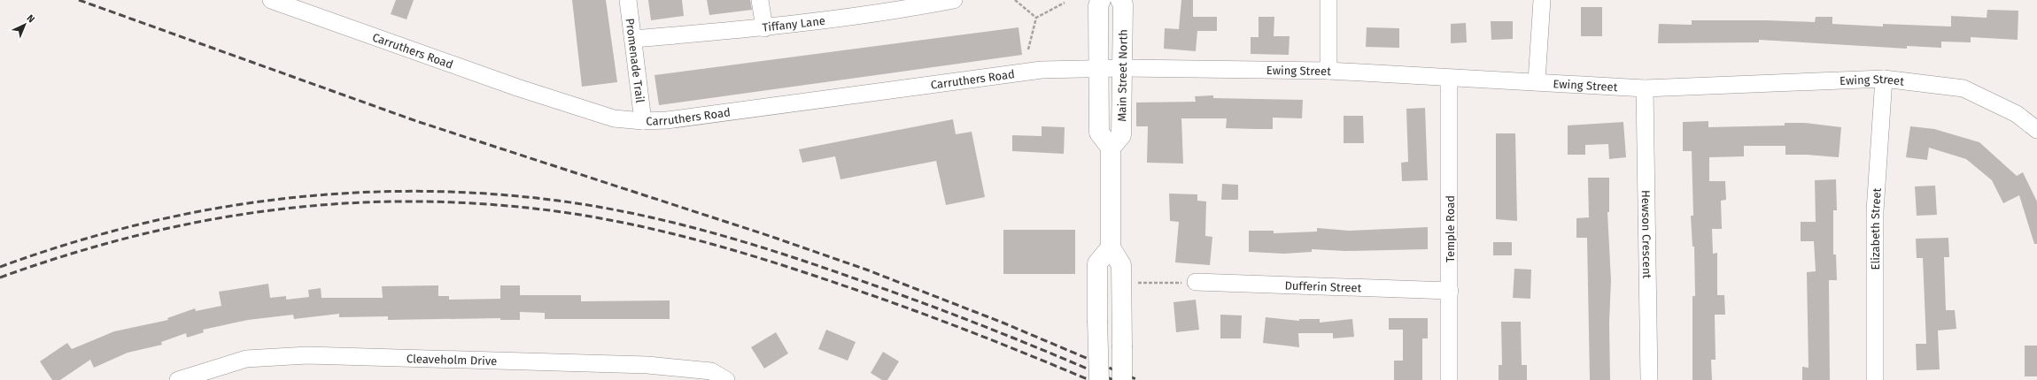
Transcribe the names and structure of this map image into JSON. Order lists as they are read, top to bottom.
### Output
{
  "streets": {
    "main road": ["Main Street North"],
    "street": [
      "Tiffany Lane",
      "Carruthers Road",
      "Promenade Trail",
      "Ewing Street",
      "Temple Road",
      "Elizabeth Street",
      "Hewson Crescent",
      "Dufferin Street",
      "Cleaveholm Drive"
    ]
  },
  "crossings": [
    ["Tiffany Lane", "Promenade Trail"],
    ["Carruthers Road", "Promenade Trail"],
    ["Carruthers Road", "Ewing Street"],
    ["Carruthers Road", "Main Street North"],
    ["Ewing Street", "Main Street North"],
    ["Ewing Street", "Temple Road"],
    ["Ewing Street", "Elizabeth Street"],
    ["Ewing Street", "Hewson Crescent"],
    ["Temple Road", "Dufferin Street"]
  ],
  "north": "top right"
}
